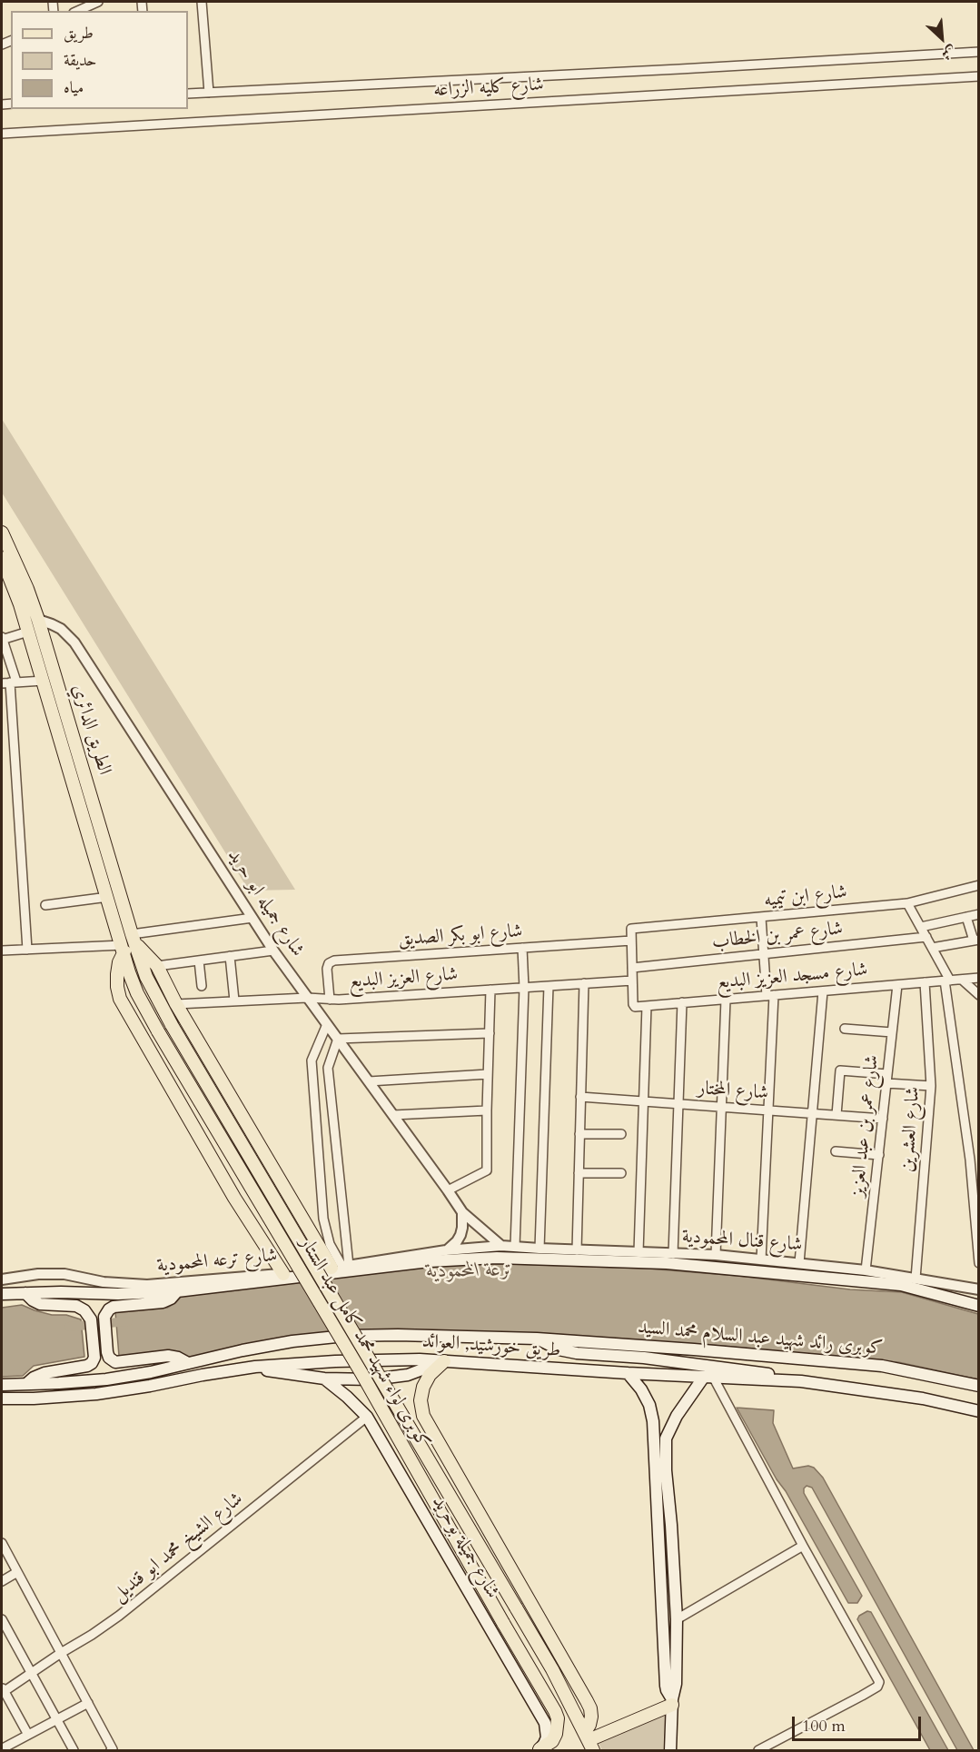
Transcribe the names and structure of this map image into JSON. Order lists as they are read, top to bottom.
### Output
{
  "streets": {
    "main road": [
      "الطريق الدائري",
      "كوبرى رائد شهيد عبد السلام محمد السيد",
      "كوبرى لواء شهيد محمد كامل عبد الستار",
      "طريق خورشيد, العوائد",
      "شارع جميلة بوحريد"
    ],
    "street": [
      "شارع كليه الزراعه",
      "شارع ابن تيميه",
      "شارع جميله ابو حريد",
      "شارع ابو بكر الصديق",
      "شارع عمر بن الخطاب",
      "شارع مسجد العزيز البديع",
      "شارع العزيز البديع",
      "شارع المختار",
      "شارع عمر بن عبد العزيز",
      "شارع العشرين",
      "شارع قنال المحمودية",
      "شارع ترعه المحمودية",
      "شارع الشيخ محمد ابو قنديل"
    ]
  },
  "crossings": [
    ["الطريق الدائري", "شارع جميله ابو حريد"],
    ["الطريق الدائري", "كوبرى لواء شهيد محمد كامل عبد الستار"],
    ["شارع ابن تيميه", "شارع ابو بكر الصديق"],
    ["شارع جميله ابو حريد", "شارع العزيز البديع"],
    ["شارع جميله ابو حريد", "شارع قنال المحمودية"],
    ["شارع جميله ابو حريد", "شارع ترعه المحمودية"],
    ["شارع ابو بكر الصديق", "شارع العزيز البديع"],
    ["شارع مسجد العزيز البديع", "شارع العزيز البديع"],
    ["شارع مسجد العزيز البديع", "شارع عمر بن عبد العزيز"],
    ["شارع مسجد العزيز البديع", "شارع العشرين"],
    ["شارع المختار", "شارع عمر بن عبد العزيز"],
    ["شارع عمر بن عبد العزيز", "شارع قنال المحمودية"],
    ["شارع العشرين", "شارع قنال المحمودية"],
    ["شارع قنال المحمودية", "شارع ترعه المحمودية"],
    ["كوبرى رائد شهيد عبد السلام محمد السيد", "طريق خورشيد, العوائد"],
    ["كوبرى لواء شهيد محمد كامل عبد الستار", "شارع جميلة بوحريد"],
    ["شارع الشيخ محمد ابو قنديل", "شارع جميلة بوحريد"]
  ],
  "water": ["ترعة المحمودية"],
  "legend": ["طريق", "حديقة", "مياه"],
  "scale_bar": "100 m",
  "north": "bottom right"
}
